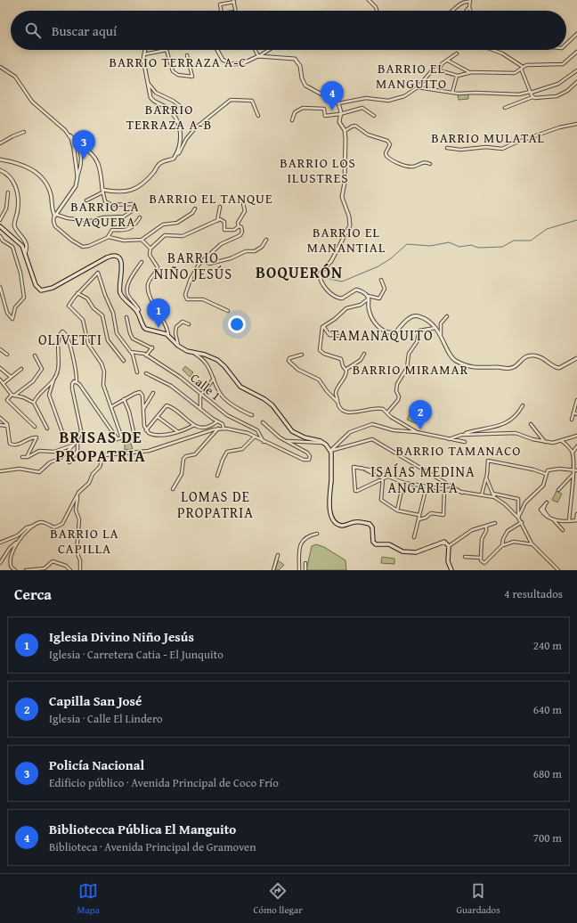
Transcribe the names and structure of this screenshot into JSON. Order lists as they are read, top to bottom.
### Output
{
  "streets": {
    "street": ["Calle 1"]
  },
  "districts": [
    "BARRIO TERRAZA A-C",
    "BARRIO EL MANGUITO",
    "BARRIO TERRAZA A-B",
    "BARRIO MULATAL",
    "BARRIO LOS ILUSTRES",
    "BARRIO EL TANQUE",
    "BARRIO LA VAQUERA",
    "BARRIO EL MANANTIAL",
    "BARRIO NIÑO JESÚS",
    "BOQUERÓN",
    "TAMANAQUITO",
    "OLIVETTI",
    "BARRIO MIRAMAR",
    "BRISAS DE PROPATRIA",
    "BARRIO TAMANACO",
    "ISAÍAS MEDINA ANGARITA",
    "LOMAS DE PROPATRIA",
    "BARRIO LA CAPILLA"
  ],
  "page": {
    "search": "Buscar aquí",
    "pins": [
      "4",
      "3",
      "1",
      "2"
    ],
    "heading": ["Cerca", "4 resultados"],
    "list": [
      {
        "mark": "1",
        "name": "Iglesia Divino Niño Jesús",
        "note": "Iglesia · Carretera Catia - El Junquito",
        "value": "240 m"
      },
      {
        "mark": "2",
        "name": "Capilla San José",
        "note": "Iglesia · Calle El Lindero",
        "value": "640 m"
      },
      {
        "mark": "3",
        "name": "Policía Nacional",
        "note": "Edificio público · Avenida Principal de Coco Frío",
        "value": "680 m"
      },
      {
        "mark": "4",
        "name": "Bibliotecca Pública El Manguito",
        "note": "Biblioteca · Avenida Principal de Gramoven",
        "value": "700 m"
      }
    ],
    "nav": ["Mapa", "Cómo llegar", "Guardados"]
  }
}
